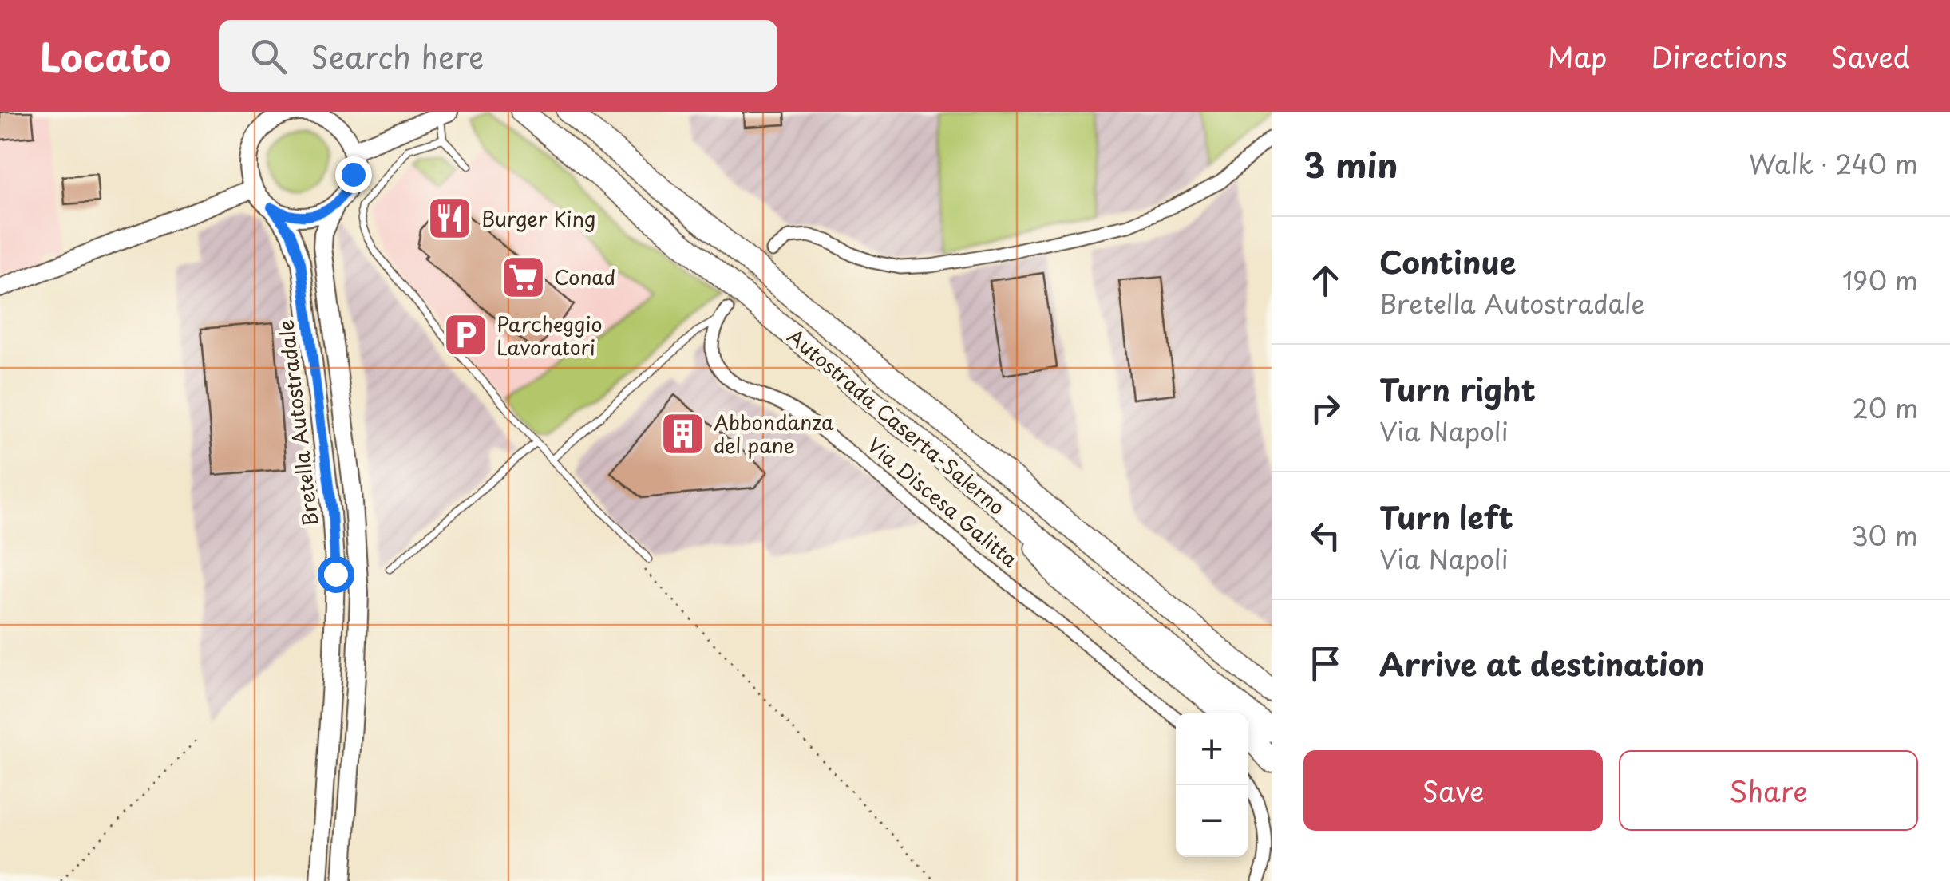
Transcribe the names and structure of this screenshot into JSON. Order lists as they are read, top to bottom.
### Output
{
  "streets": {
    "highway": ["Autostrada Caserta-Salerno"],
    "main road": ["Bretella Autostradale"],
    "street": ["Via Discesa Galitta"]
  },
  "places": {
    "restaurant": ["Burger King"],
    "supermarket": ["Conad"],
    "parking": ["Parcheggio Lavoratori"],
    "building": ["Abbondanza del pane"]
  },
  "page": {
    "header": "Locato",
    "search": "Search here",
    "nav": ["Map", "Directions", "Saved"],
    "heading": ["3 min", "Walk · 240 m"],
    "list": [
      ["Continue", "Bretella Autostradale", "190 m"],
      ["Turn right", "Via Napoli", "20 m"],
      ["Turn left", "Via Napoli", "30 m"],
      "Arrive at destination"
    ],
    "map_buttons": ["+", "−"],
    "buttons": ["Save", "Share"]
  }
}
